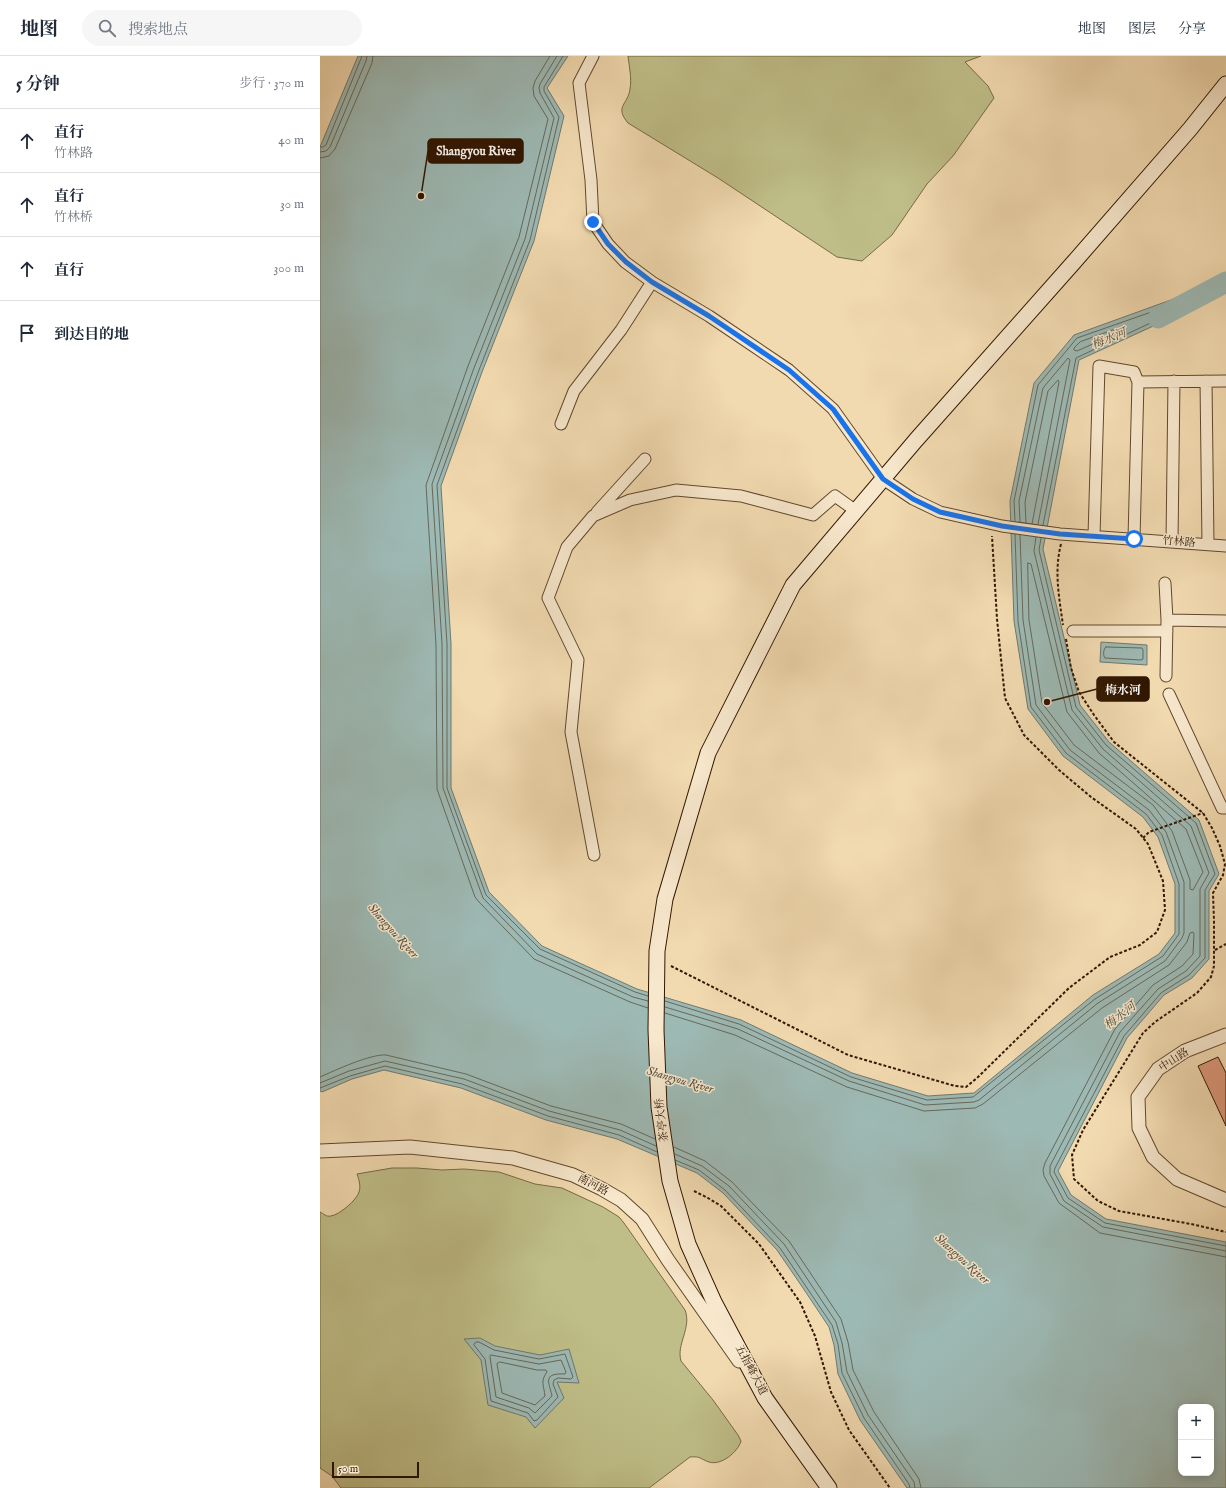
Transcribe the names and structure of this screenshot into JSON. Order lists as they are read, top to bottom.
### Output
{
  "streets": {
    "main road": ["茶亭大桥", "五指峰大道"],
    "street": ["竹林路", "中山路", "南河路"]
  },
  "crossings": [
    ["竹林路", "茶亭大桥"],
    ["茶亭大桥", "五指峰大道"],
    ["南河路", "五指峰大道"]
  ],
  "water": ["梅水河", "Shangyou River"],
  "places": ["Shangyou River", "梅水河"],
  "scale_bar": "50 m",
  "page": {
    "header": "地图",
    "search": "搜索地点",
    "nav": ["地图", "图层", "分享"],
    "heading": ["5 分钟", "步行 · 370 m"],
    "list": [
      ["直行", "竹林路", "40 m"],
      ["直行", "竹林桥", "30 m"],
      ["直行", "300 m"],
      "到达目的地"
    ],
    "map_buttons": ["+", "−"],
    "scale": "50 m"
  }
}
